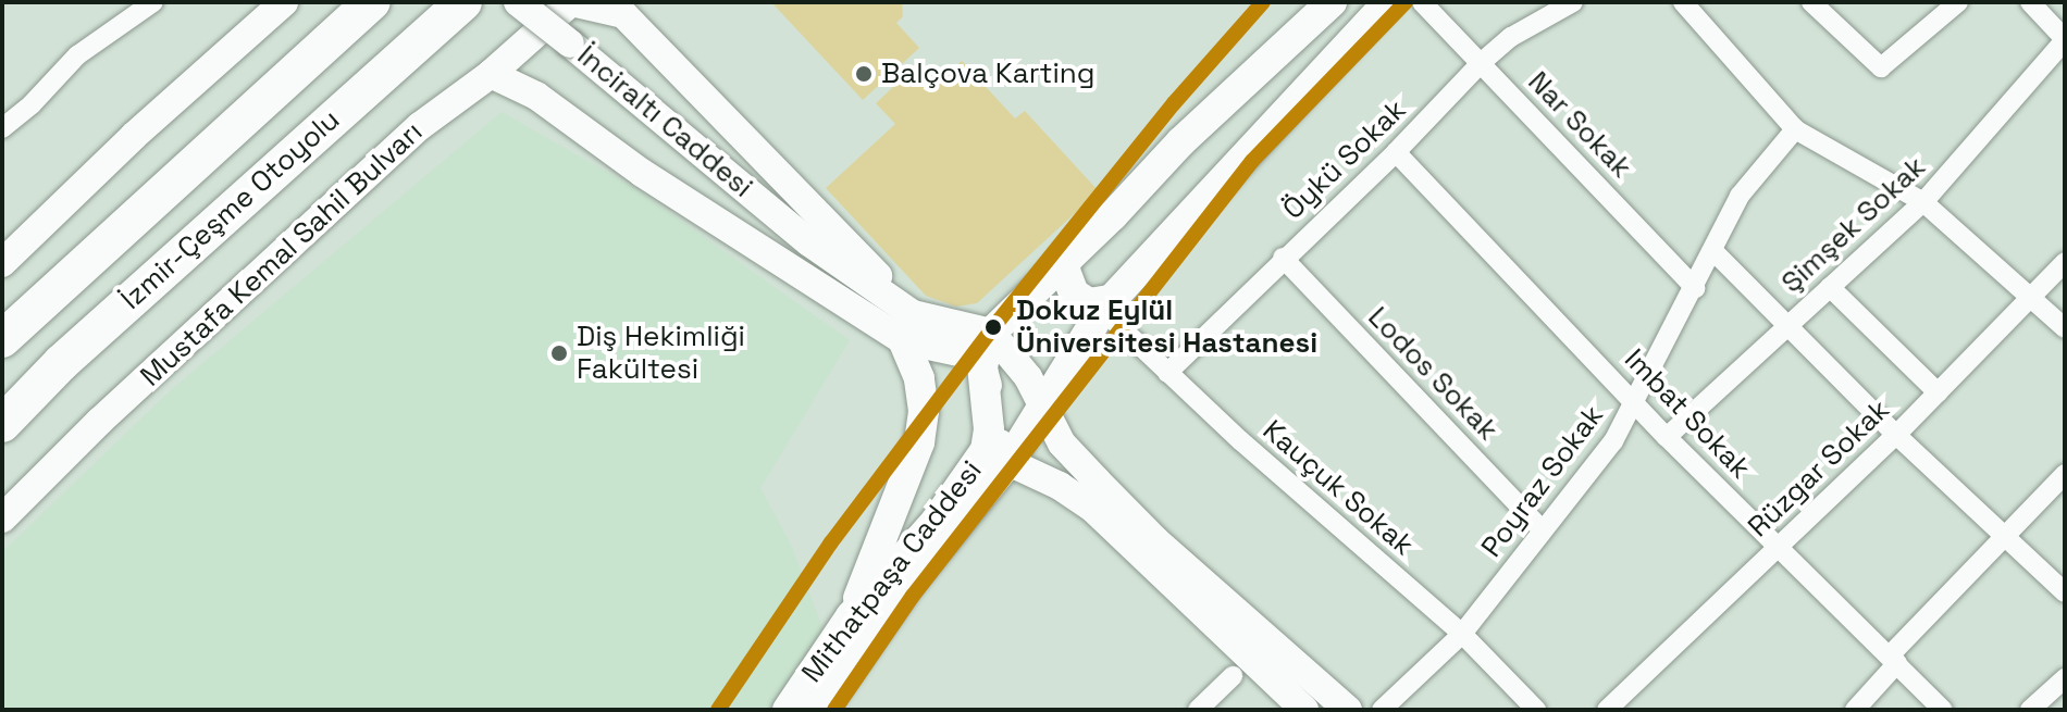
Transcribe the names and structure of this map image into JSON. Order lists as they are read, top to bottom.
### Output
{
  "streets": {
    "highway": ["İzmir-Çeşme Otoyolu"],
    "main road": ["İnciraltı Caddesi", "Mustafa Kemal Sahil Bulvarı", "Mithatpaşa Caddesi"],
    "street": [
      "Nar Sokak",
      "Öykü Sokak",
      "Şimşek Sokak",
      "Lodos Sokak",
      "Imbat Sokak",
      "Rüzgar Sokak",
      "Poyraz Sokak",
      "Kauçuk Sokak"
    ]
  },
  "crossings": [
    ["Nar Sokak", "Öykü Sokak"],
    ["Nar Sokak", "Poyraz Sokak"],
    ["Öykü Sokak", "Lodos Sokak"],
    ["Öykü Sokak", "Imbat Sokak"],
    ["Öykü Sokak", "Kauçuk Sokak"],
    ["Şimşek Sokak", "Imbat Sokak"],
    ["Lodos Sokak", "Poyraz Sokak"],
    ["Imbat Sokak", "Rüzgar Sokak"],
    ["Imbat Sokak", "Poyraz Sokak"],
    ["Poyraz Sokak", "Kauçuk Sokak"],
    ["Kauçuk Sokak", "Mithatpaşa Caddesi"]
  ],
  "places": ["Balçova Karting", "Dokuz Eylül Üniversitesi Hastanesi", "Diş Hekimliği Fakültesi"]
}
